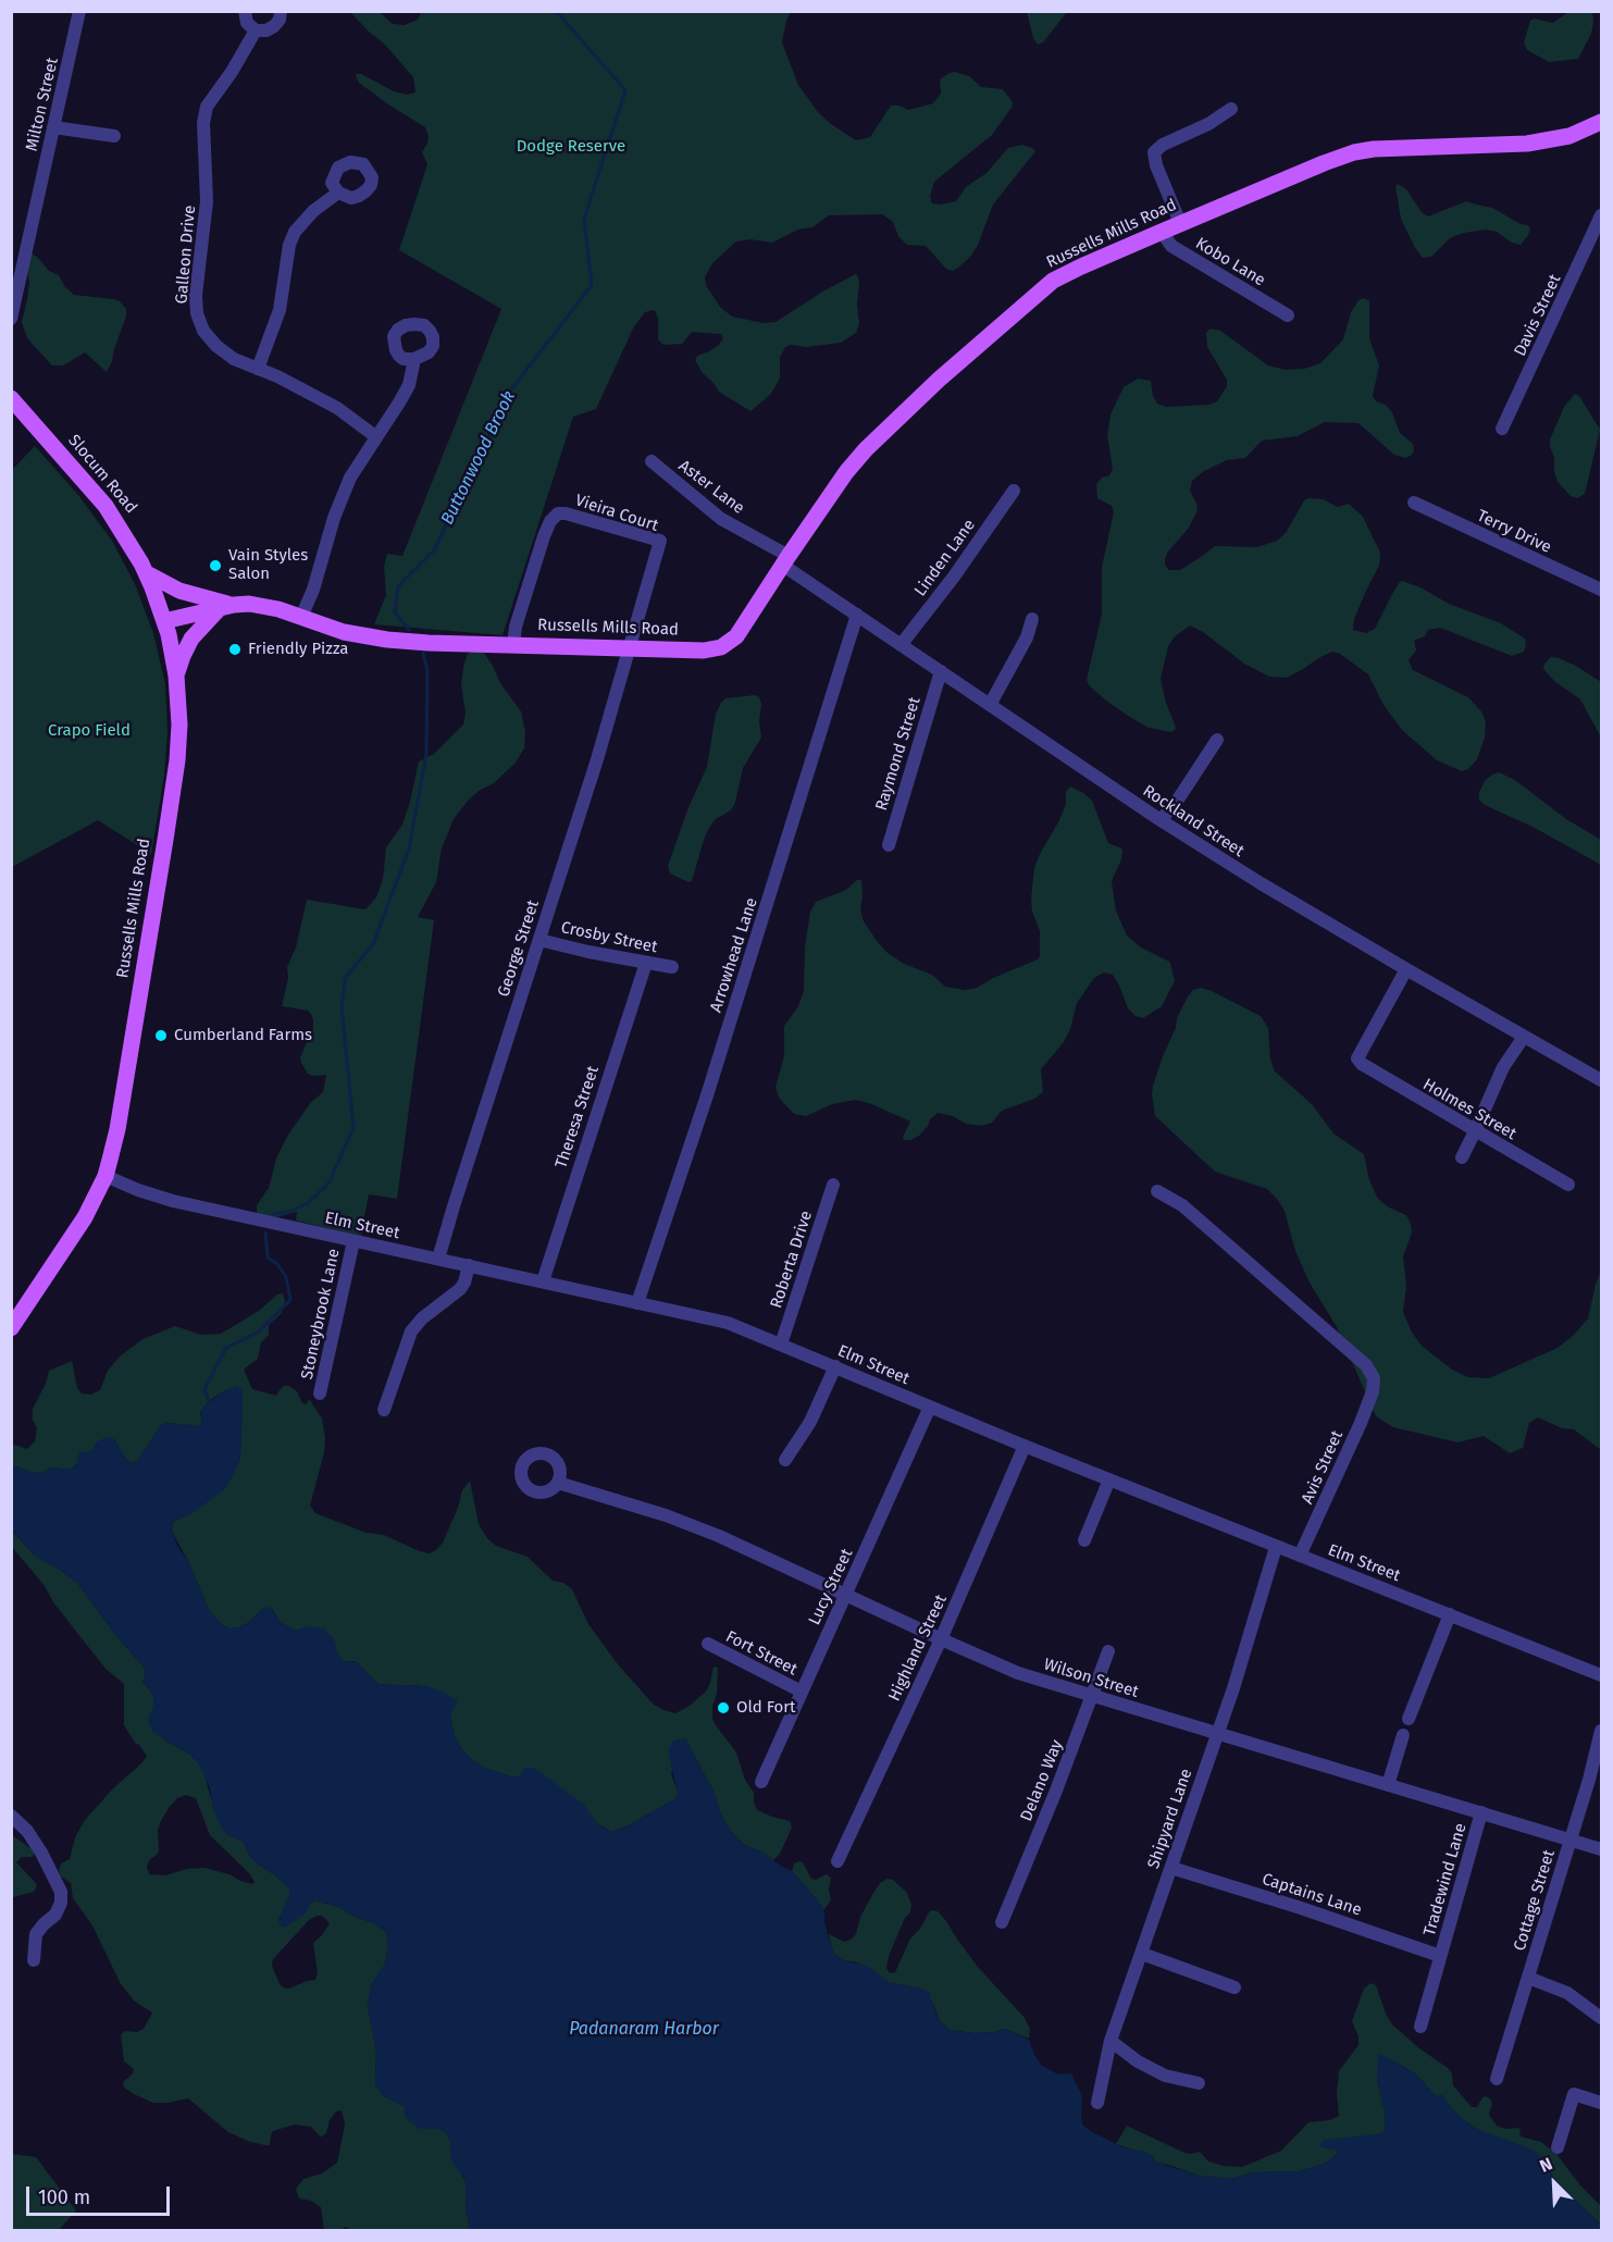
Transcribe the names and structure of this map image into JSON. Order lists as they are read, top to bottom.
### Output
{
  "streets": {
    "main road": ["Russells Mills Road", "Slocum Road"],
    "street": [
      "Milton Street",
      "Galleon Drive",
      "Kobo Lane",
      "Davis Street",
      "Aster Lane",
      "Vieira Court",
      "Terry Drive",
      "Linden Lane",
      "Raymond Street",
      "Rockland Street",
      "Crosby Street",
      "George Street",
      "Arrowhead Lane",
      "Holmes Street",
      "Theresa Street",
      "Elm Street",
      "Roberta Drive",
      "Stoneybrook Lane",
      "Avis Street",
      "Lucy Street",
      "Highland Street",
      "Fort Street",
      "Wilson Street",
      "Delano Way",
      "Shipyard Lane",
      "Tradewind Lane",
      "Captains Lane",
      "Cottage Street"
    ]
  },
  "crossings": [
    ["Russells Mills Road", "Kobo Lane"],
    ["Russells Mills Road", "Slocum Road"],
    ["Russells Mills Road", "Aster Lane"],
    ["Russells Mills Road", "Vieira Court"],
    ["Russells Mills Road", "Rockland Street"],
    ["Russells Mills Road", "George Street"],
    ["Russells Mills Road", "Elm Street"],
    ["Aster Lane", "Rockland Street"],
    ["Vieira Court", "George Street"],
    ["Linden Lane", "Rockland Street"],
    ["Raymond Street", "Rockland Street"],
    ["Rockland Street", "Arrowhead Lane"],
    ["Rockland Street", "Holmes Street"],
    ["Crosby Street", "George Street"],
    ["Crosby Street", "Theresa Street"],
    ["George Street", "Elm Street"],
    ["Arrowhead Lane", "Elm Street"],
    ["Theresa Street", "Elm Street"],
    ["Elm Street", "Roberta Drive"],
    ["Elm Street", "Stoneybrook Lane"],
    ["Elm Street", "Avis Street"],
    ["Elm Street", "Lucy Street"],
    ["Elm Street", "Highland Street"],
    ["Elm Street", "Shipyard Lane"],
    ["Lucy Street", "Fort Street"],
    ["Lucy Street", "Wilson Street"],
    ["Highland Street", "Wilson Street"],
    ["Wilson Street", "Delano Way"],
    ["Wilson Street", "Shipyard Lane"],
    ["Wilson Street", "Tradewind Lane"],
    ["Wilson Street", "Cottage Street"],
    ["Shipyard Lane", "Captains Lane"],
    ["Tradewind Lane", "Captains Lane"]
  ],
  "water": ["Buttonwood Brook", "Padanaram Harbor"],
  "parks": ["Dodge Reserve", "Crapo Field"],
  "places": [
    "Vain Styles Salon",
    "Friendly Pizza",
    "Cumberland Farms",
    "Old Fort"
  ],
  "scale_bar": "100 m",
  "north": "top left"
}
